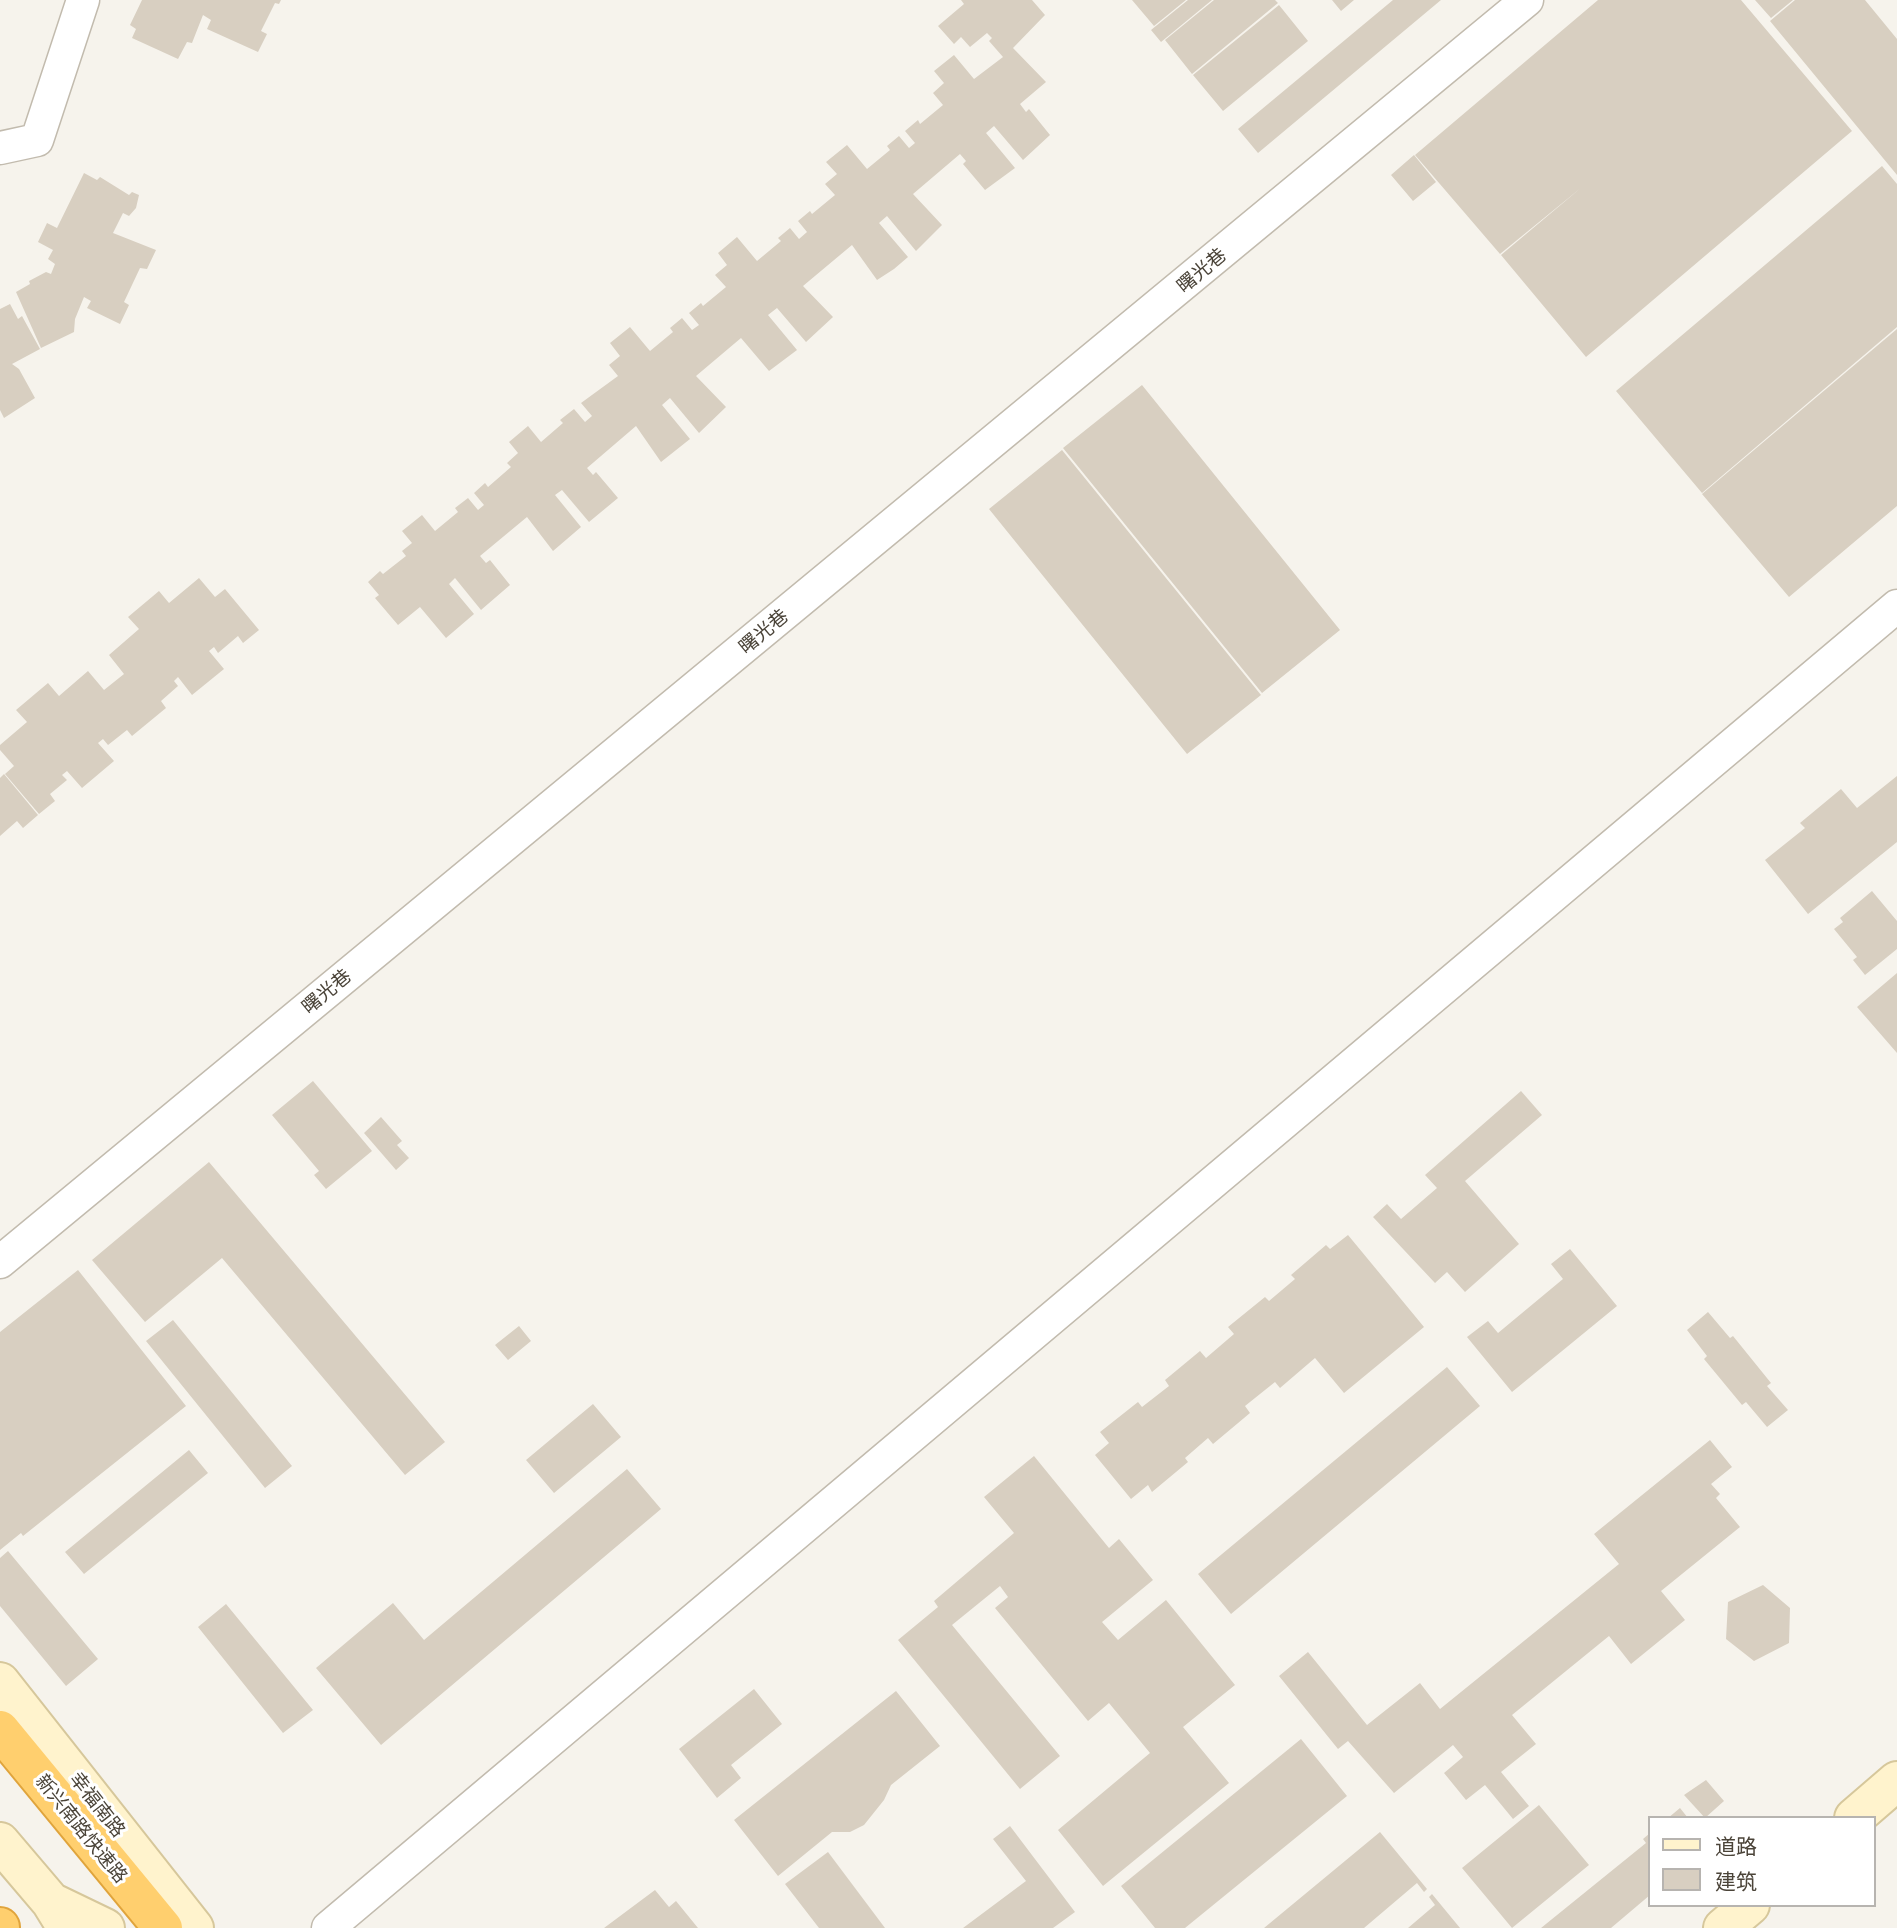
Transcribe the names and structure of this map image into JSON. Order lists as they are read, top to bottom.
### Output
{
  "streets": {
    "highway": ["新兴南路快速路"],
    "main road": ["幸福南路"],
    "street": ["曙光巷"]
  },
  "legend": ["道路", "建筑"]
}
